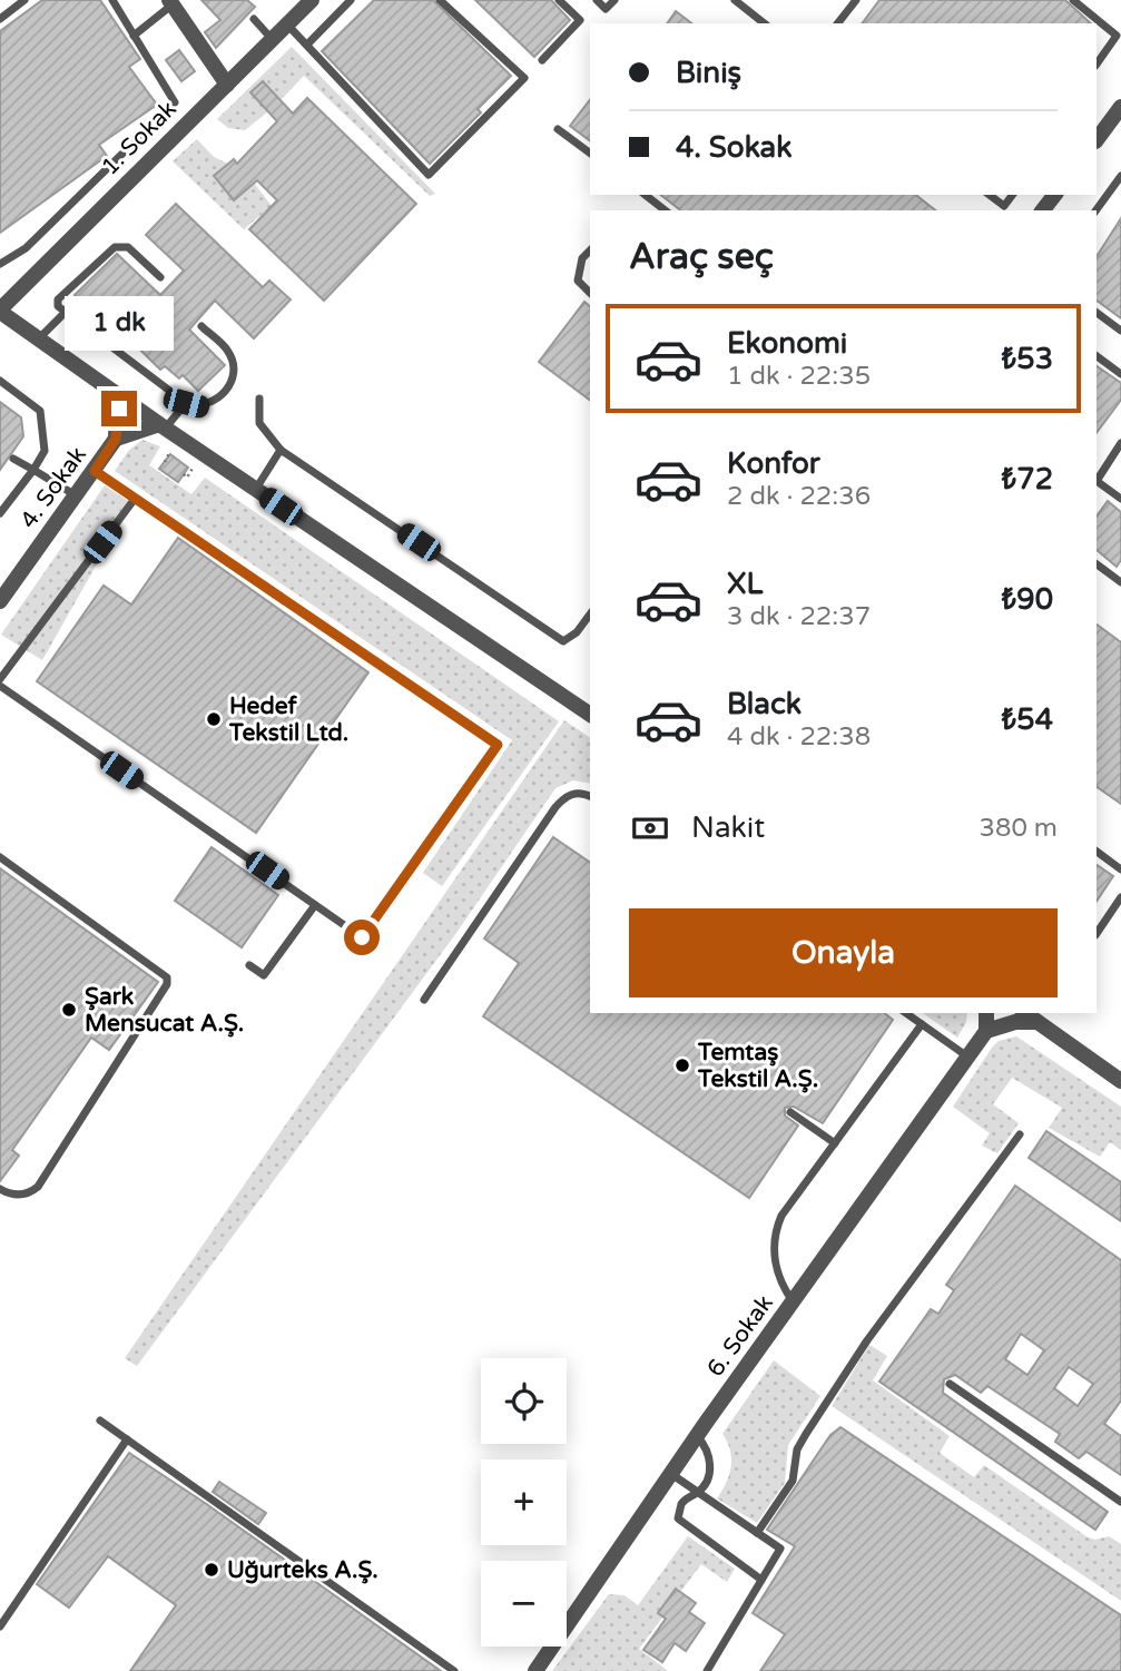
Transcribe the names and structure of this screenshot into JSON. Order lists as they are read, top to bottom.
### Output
{
  "streets": {
    "street": ["1. Sokak", "4. Sokak", "6. Sokak"]
  },
  "places": [
    "Hedef Tekstil Ltd.",
    "Şark Mensucat A.Ş.",
    "Temtaş Tekstil A.Ş.",
    "Uğurteks A.Ş."
  ],
  "page": {
    "banner": ["Biniş", "4. Sokak"],
    "heading": "Araç seç",
    "bubble": "1 dk",
    "list": [
      {
        "name": "Ekonomi",
        "note": "1 dk · 22:35",
        "value": "₺53"
      },
      {
        "name": "Konfor",
        "note": "2 dk · 22:36",
        "value": "₺72"
      },
      {
        "name": "XL",
        "note": "3 dk · 22:37",
        "value": "₺90"
      },
      {
        "name": "Black",
        "note": "4 dk · 22:38",
        "value": "₺54"
      }
    ],
    "pay": ["Nakit", "380 m"],
    "buttons": "Onayla",
    "map_buttons": ["+", "−"]
  }
}
